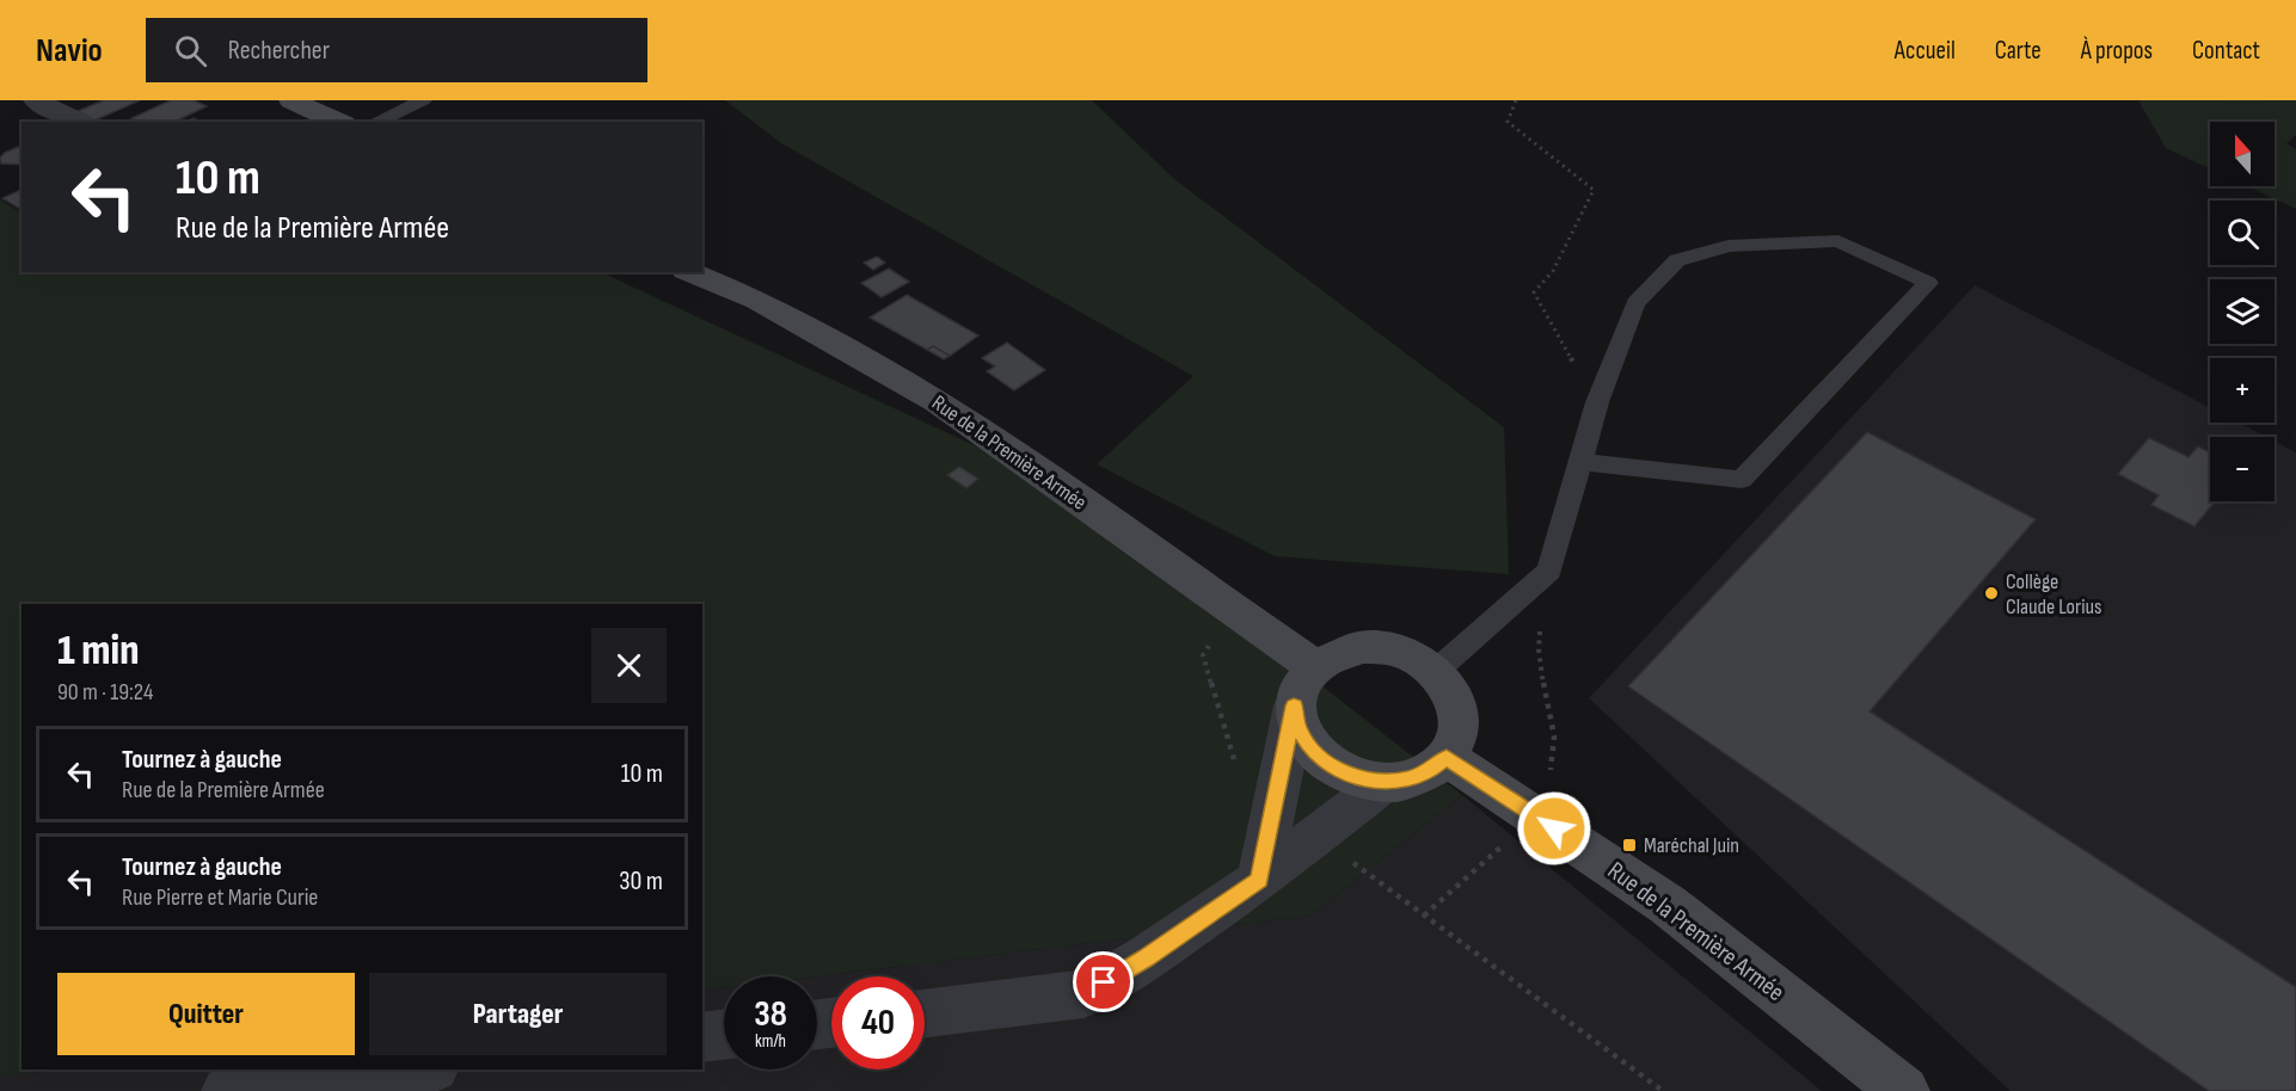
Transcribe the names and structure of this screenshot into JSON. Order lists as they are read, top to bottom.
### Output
{
  "streets": {
    "street": ["Rue de la Première Armée"]
  },
  "places": {
    "other": ["Collège Claude Lorius"],
    "transit": ["Maréchal Juin"]
  },
  "north": "top",
  "page": {
    "header": "Navio",
    "search": "Rechercher",
    "nav": [
      "Accueil",
      "Carte",
      "À propos",
      "Contact"
    ],
    "map_buttons": ["+", "−"],
    "turn": ["10 m", "Rue de la Première Armée"],
    "heading": ["1 min", "90 m · 19:24"],
    "list": [
      {
        "name": "Tournez à gauche",
        "note": "Rue de la Première Armée",
        "value": "10 m"
      },
      {
        "name": "Tournez à gauche",
        "note": "Rue Pierre et Marie Curie",
        "value": "30 m"
      }
    ],
    "buttons": ["Quitter", "Partager"],
    "speed": "38 km/h",
    "limit": "40"
  }
}
